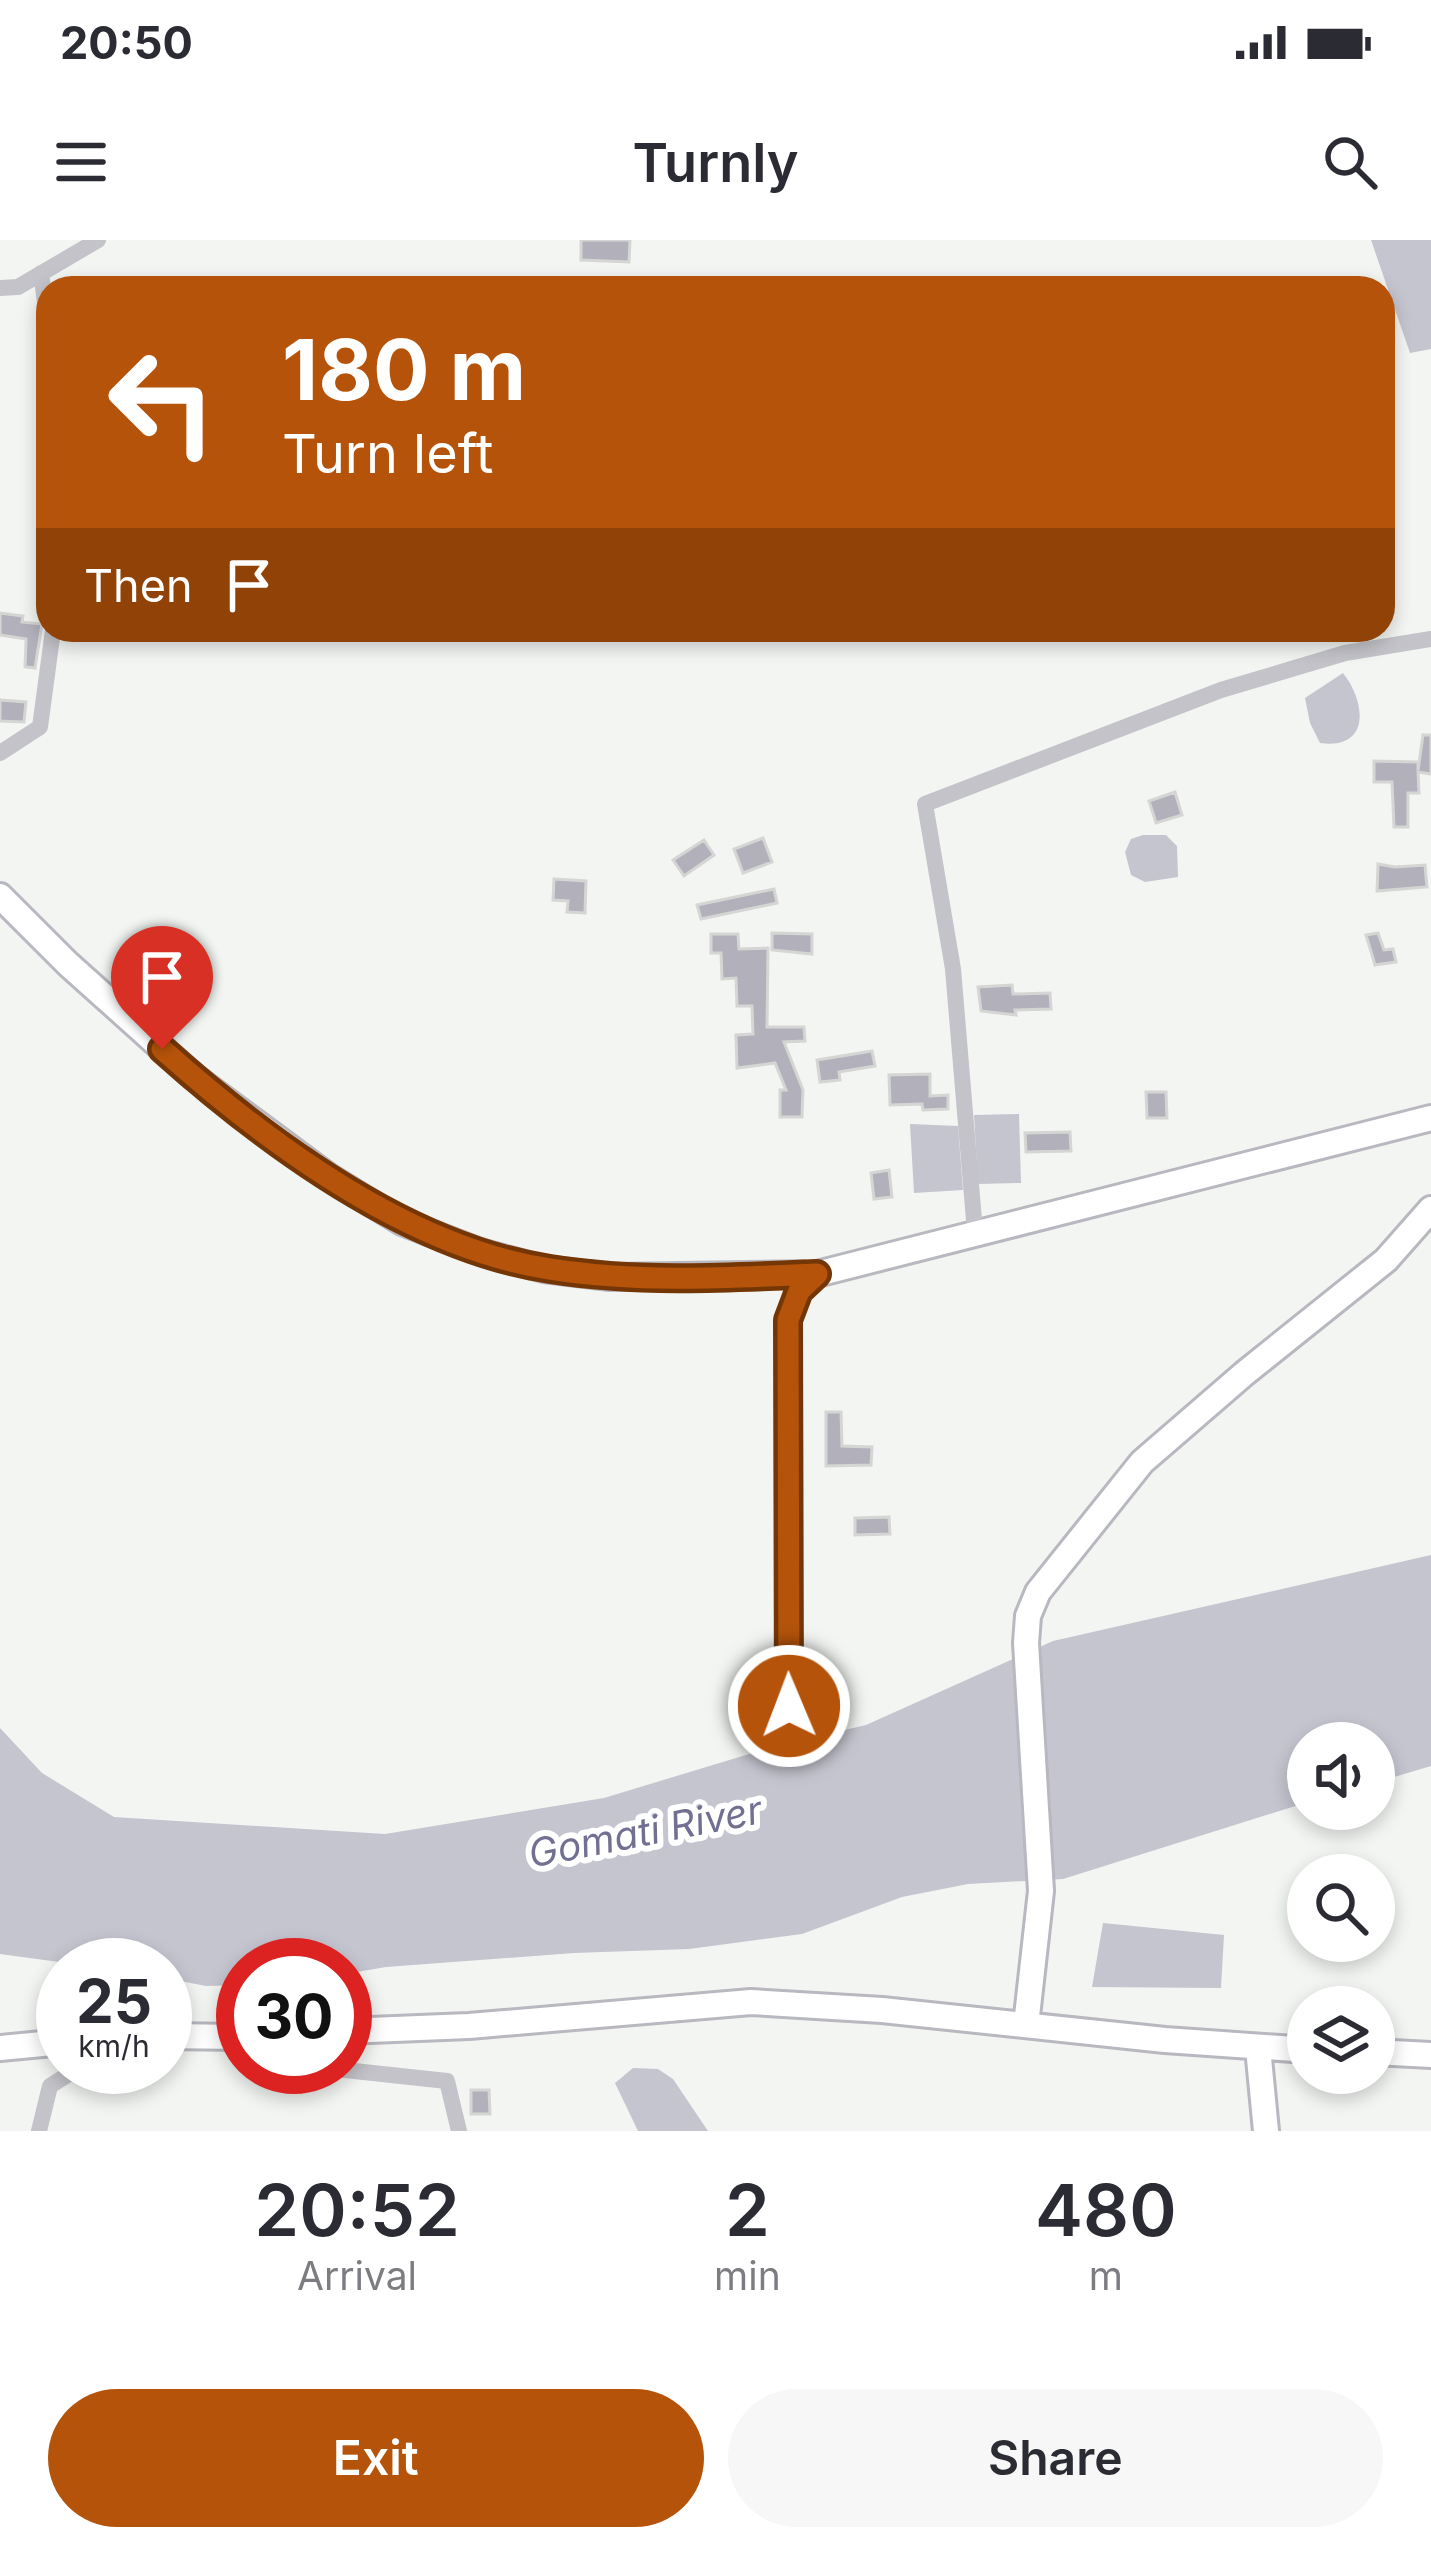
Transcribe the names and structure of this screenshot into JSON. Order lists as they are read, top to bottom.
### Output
{
  "water": ["Gomati River"],
  "page": {
    "status": "20:50",
    "header": "Turnly",
    "turn": ["180 m", "Turn left"],
    "then": "Then",
    "speed": "25 km/h",
    "limit": "30",
    "eta": [
      "20:52",
      "Arrival",
      "2",
      "min",
      "480",
      "m"
    ],
    "buttons": ["Exit", "Share"]
  }
}
